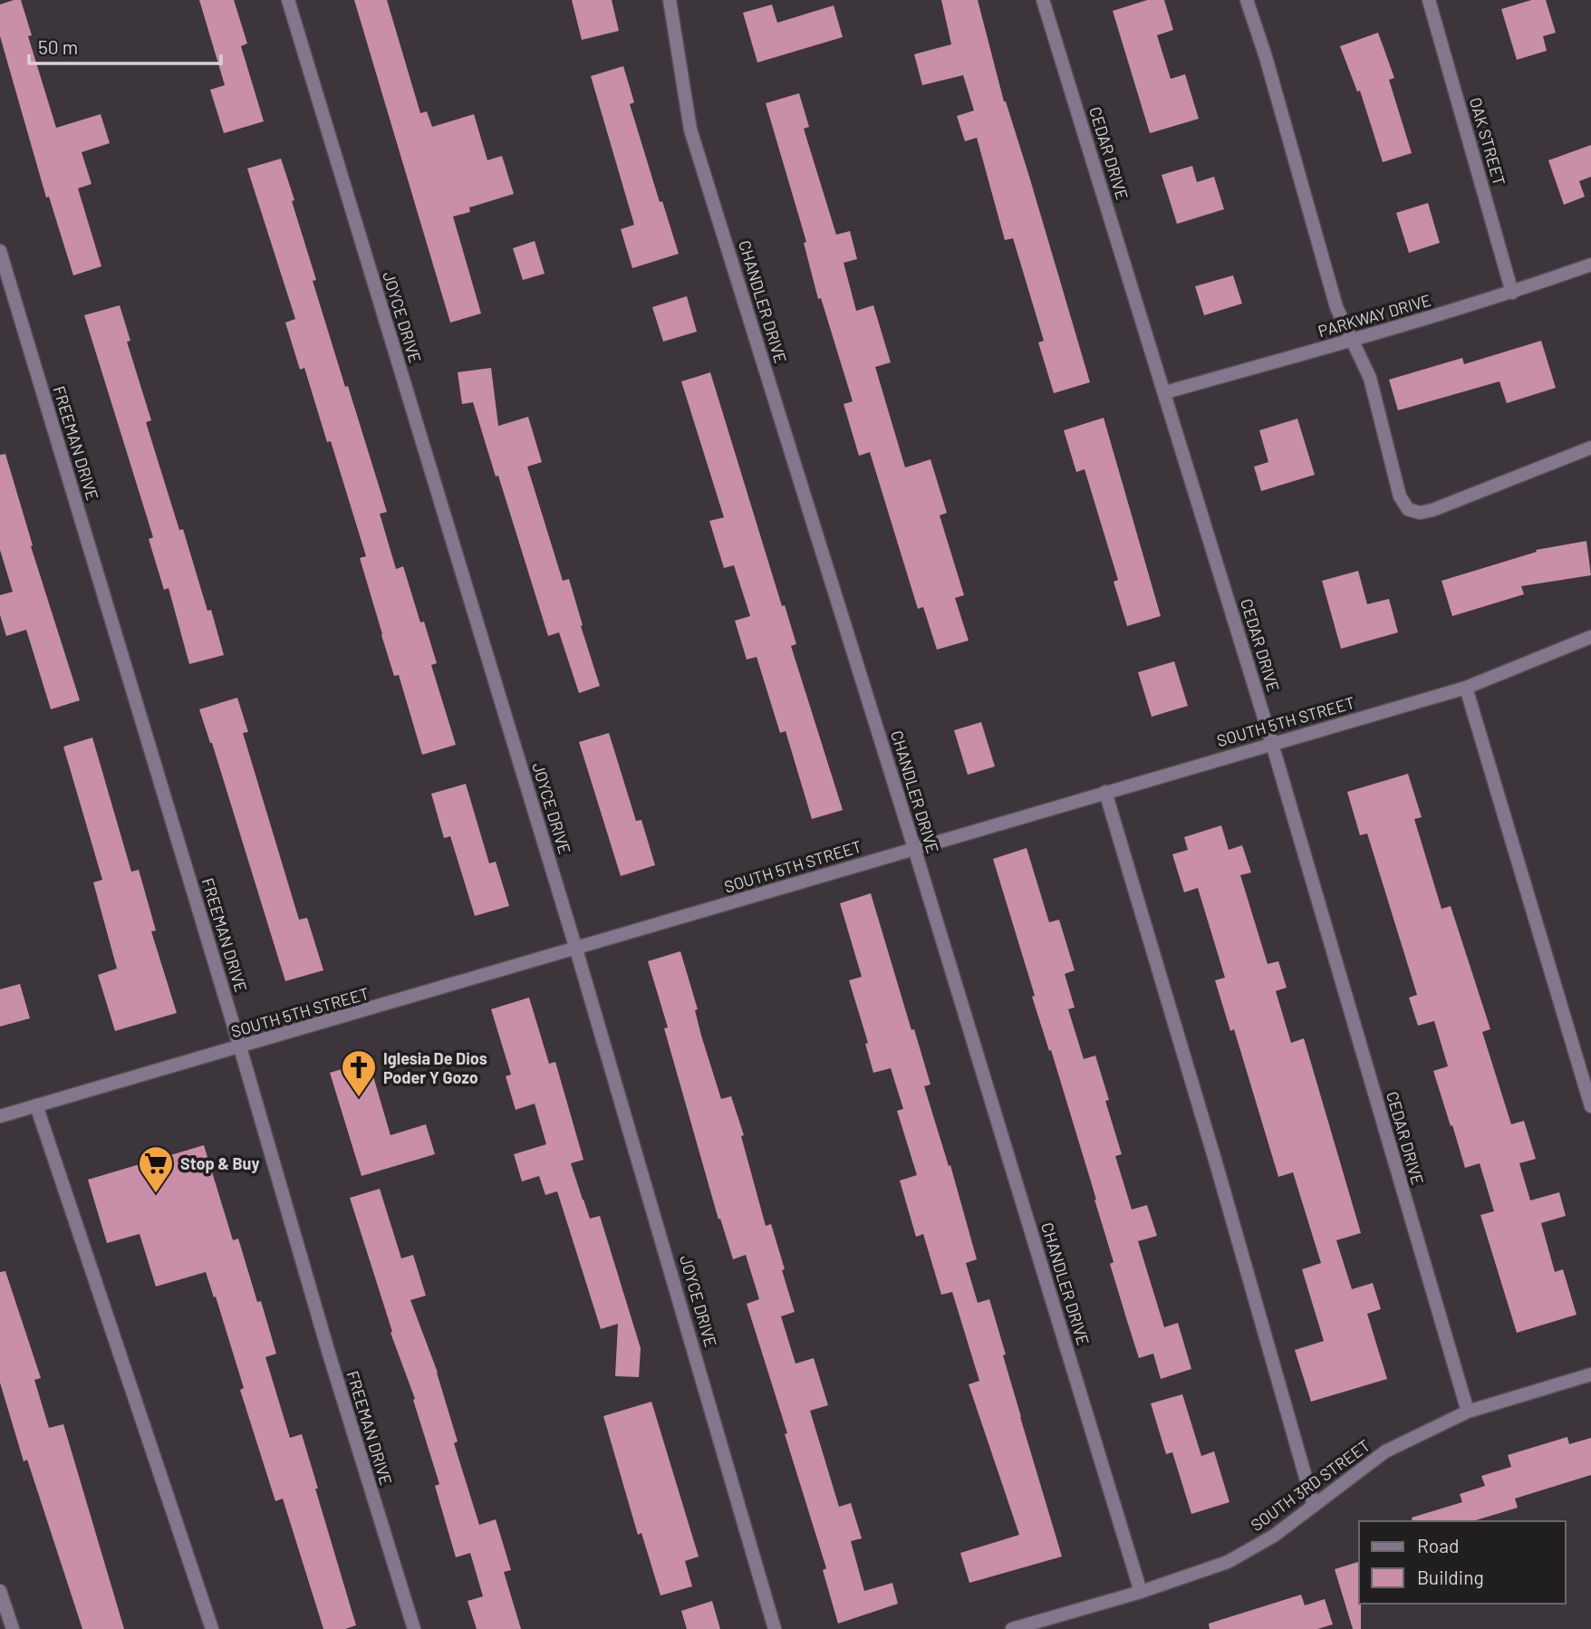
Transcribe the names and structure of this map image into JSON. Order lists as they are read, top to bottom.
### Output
{
  "streets": {
    "street": [
      "OAK STREET",
      "CEDAR DRIVE",
      "CHANDLER DRIVE",
      "PARKWAY DRIVE",
      "JOYCE DRIVE",
      "FREEMAN DRIVE",
      "SOUTH 5TH STREET",
      "SOUTH 3RD STREET"
    ]
  },
  "crossings": [
    ["OAK STREET", "PARKWAY DRIVE"],
    ["CEDAR DRIVE", "PARKWAY DRIVE"],
    ["CEDAR DRIVE", "SOUTH 5TH STREET"],
    ["CEDAR DRIVE", "SOUTH 3RD STREET"],
    ["CHANDLER DRIVE", "SOUTH 5TH STREET"],
    ["CHANDLER DRIVE", "SOUTH 3RD STREET"],
    ["JOYCE DRIVE", "SOUTH 5TH STREET"],
    ["FREEMAN DRIVE", "SOUTH 5TH STREET"]
  ],
  "places": {
    "church": ["Iglesia De Dios Poder Y Gozo"],
    "supermarket": ["Stop & Buy"]
  },
  "legend": ["Road", "Building"],
  "scale_bar": "50 m"
}
